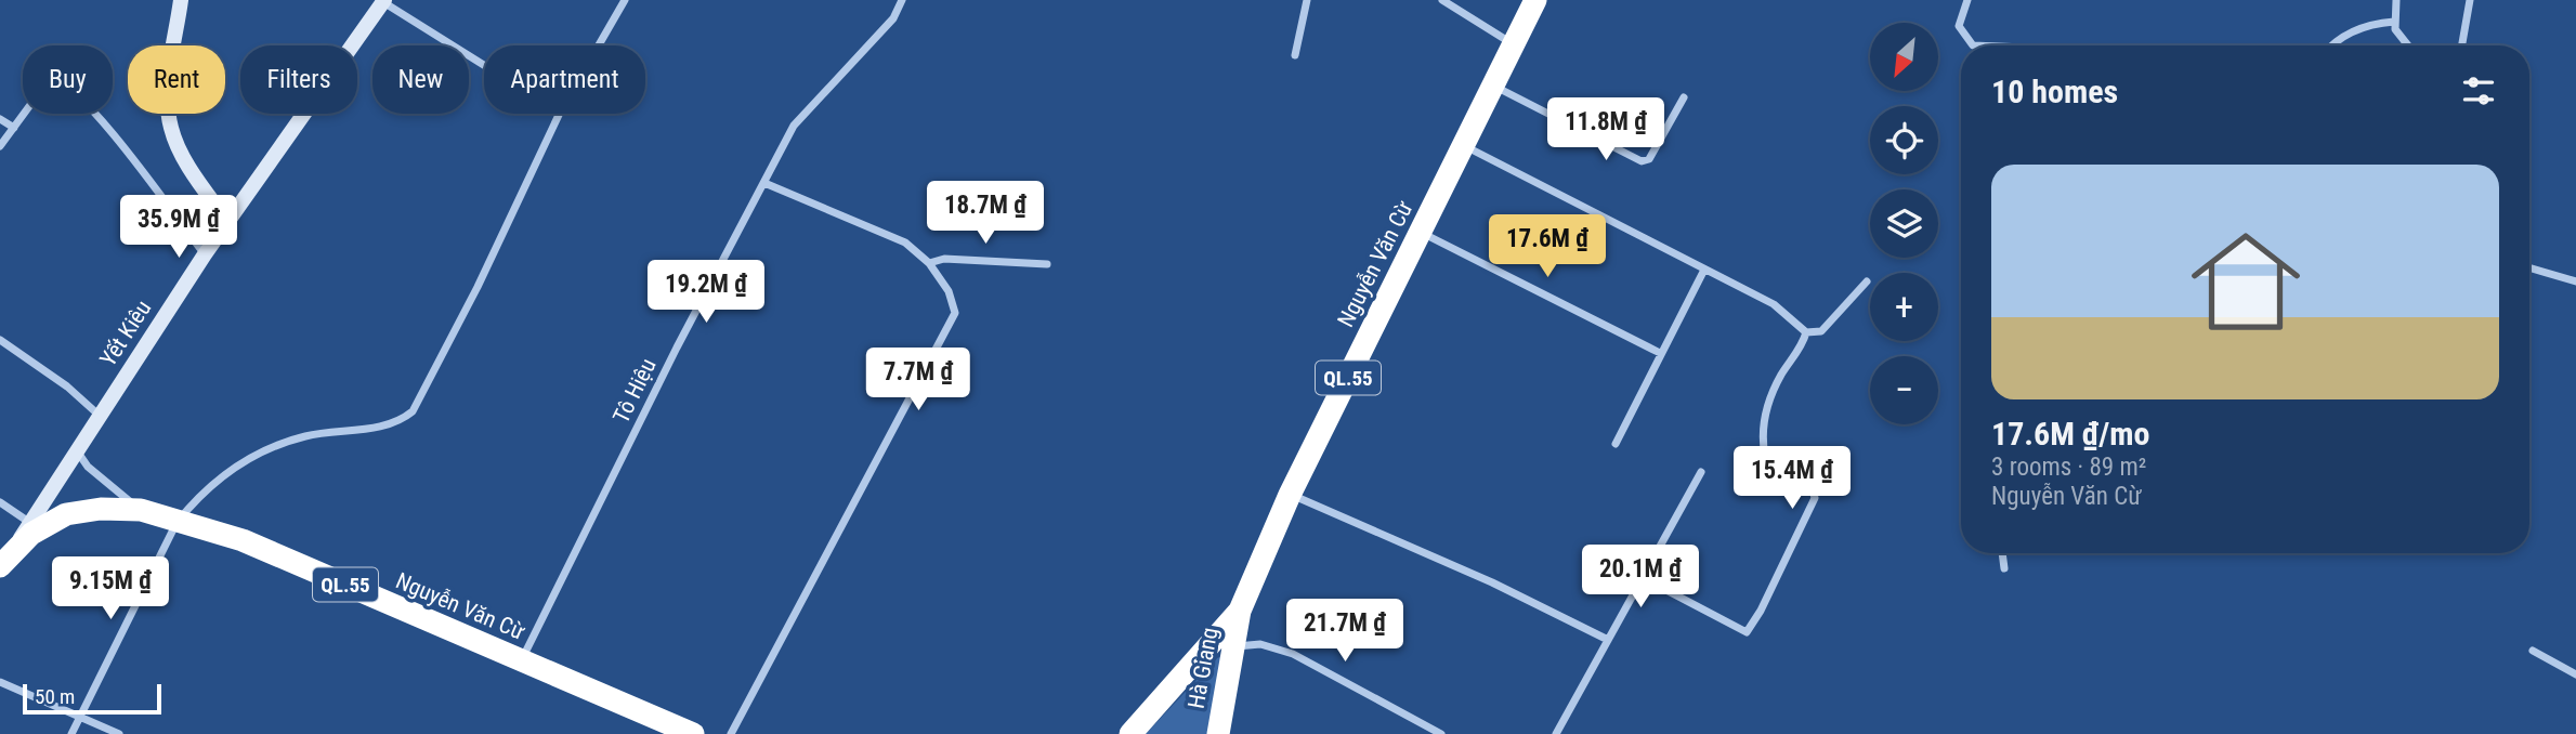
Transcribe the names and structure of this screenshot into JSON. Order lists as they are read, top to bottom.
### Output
{
  "streets": {
    "highway": ["Nguyễn Văn Cừ", "QL.55", "Hà Giang"],
    "street": ["Yết Kiêu", "Tô Hiệu"]
  },
  "crossings": [
    ["Nguyễn Văn Cừ", "Yết Kiêu"],
    ["Nguyễn Văn Cừ", "Tô Hiệu"],
    ["Nguyễn Văn Cừ", "Hà Giang"]
  ],
  "scale_bar": "50 m",
  "north": "bottom left",
  "page": {
    "map_buttons": ["+", "−"],
    "chip": [
      "Buy",
      "Rent",
      "Filters",
      "New",
      "Apartment"
    ],
    "heading": "10 homes",
    "price": [
      "11.8M ₫",
      "18.7M ₫",
      "35.9M ₫",
      "17.6M ₫",
      "19.2M ₫",
      "7.7M ₫",
      "15.4M ₫",
      "20.1M ₫",
      "9.15M ₫",
      "21.7M ₫"
    ],
    "list": [
      {
        "name": "17.6M ₫/mo",
        "note": "3 rooms · 89 m² · Nguyễn Văn Cừ"
      }
    ],
    "scale": "50 m"
  }
}
